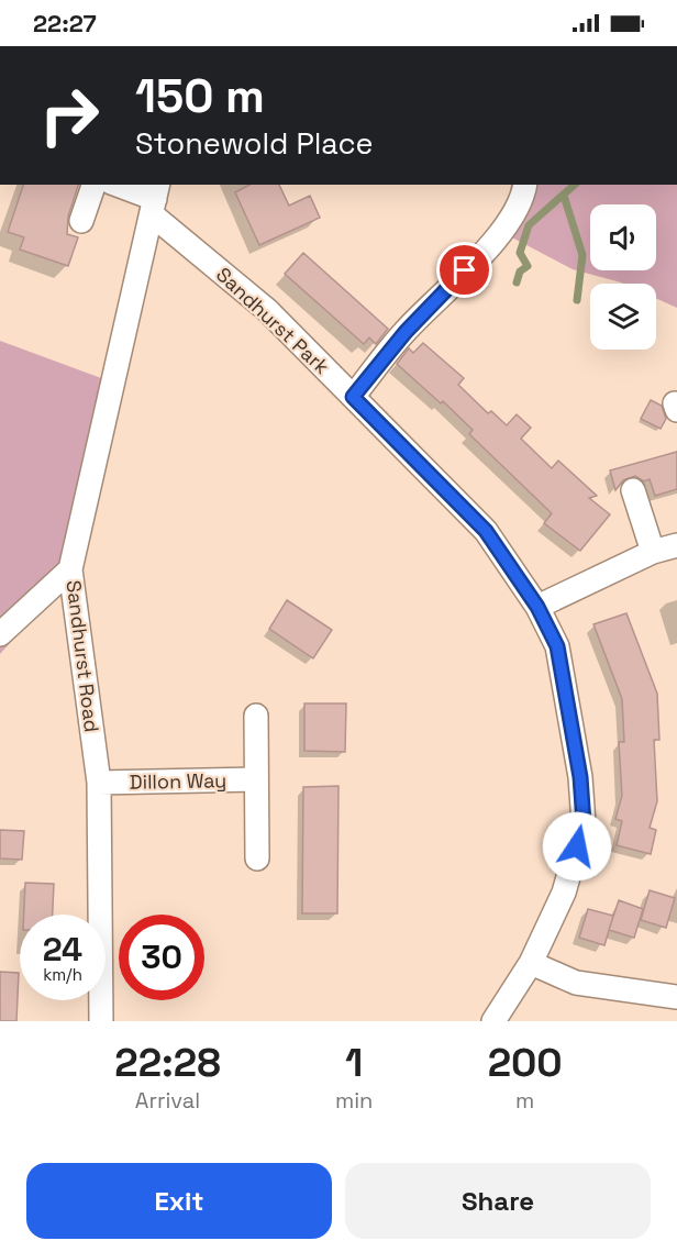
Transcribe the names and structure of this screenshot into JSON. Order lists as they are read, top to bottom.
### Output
{
  "streets": {
    "street": ["Sandhurst Park", "Sandhurst Road", "Dillon Way"]
  },
  "crossings": [
    ["Sandhurst Park", "Sandhurst Road"],
    ["Sandhurst Road", "Dillon Way"]
  ],
  "page": {
    "status": "22:27",
    "turn": ["150 m", "Stonewold Place"],
    "speed": "24 km/h",
    "limit": "30",
    "eta": [
      "22:28",
      "Arrival",
      "1",
      "min",
      "200",
      "m"
    ],
    "buttons": ["Exit", "Share"]
  }
}
